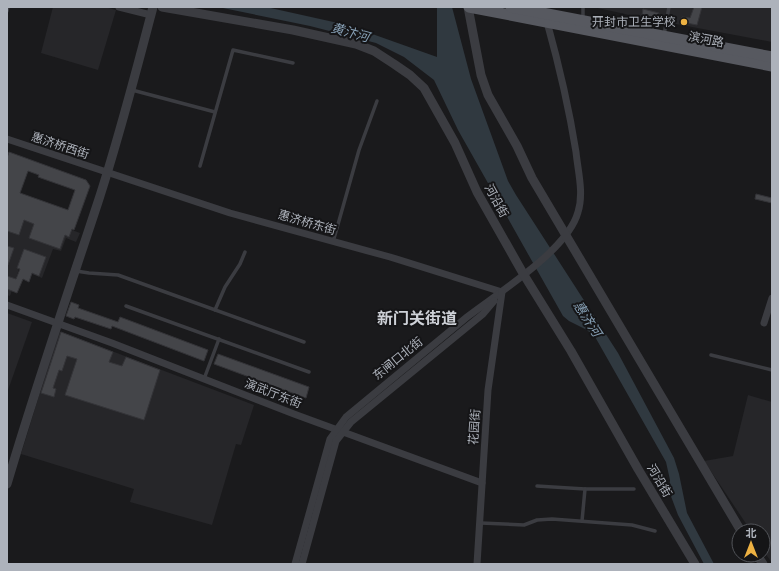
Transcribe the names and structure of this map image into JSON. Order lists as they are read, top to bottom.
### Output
{
  "streets": {
    "main road": ["滨河路"],
    "street": [
      "惠济桥西街",
      "河沿街",
      "惠济桥东街",
      "东闸口北街",
      "演武厅东街",
      "花园街"
    ]
  },
  "crossings": [
    ["滨河路", "东闸口北街"],
    ["惠济桥西街", "惠济桥东街"],
    ["河沿街", "东闸口北街"],
    ["惠济桥东街", "东闸口北街"],
    ["惠济桥东街", "花园街"],
    ["东闸口北街", "演武厅东街"],
    ["东闸口北街", "花园街"],
    ["演武厅东街", "花园街"]
  ],
  "districts": ["新门关街道"],
  "water": ["黄汴河", "惠济河"],
  "places": ["开封市卫生学校"],
  "north": "top"
}
